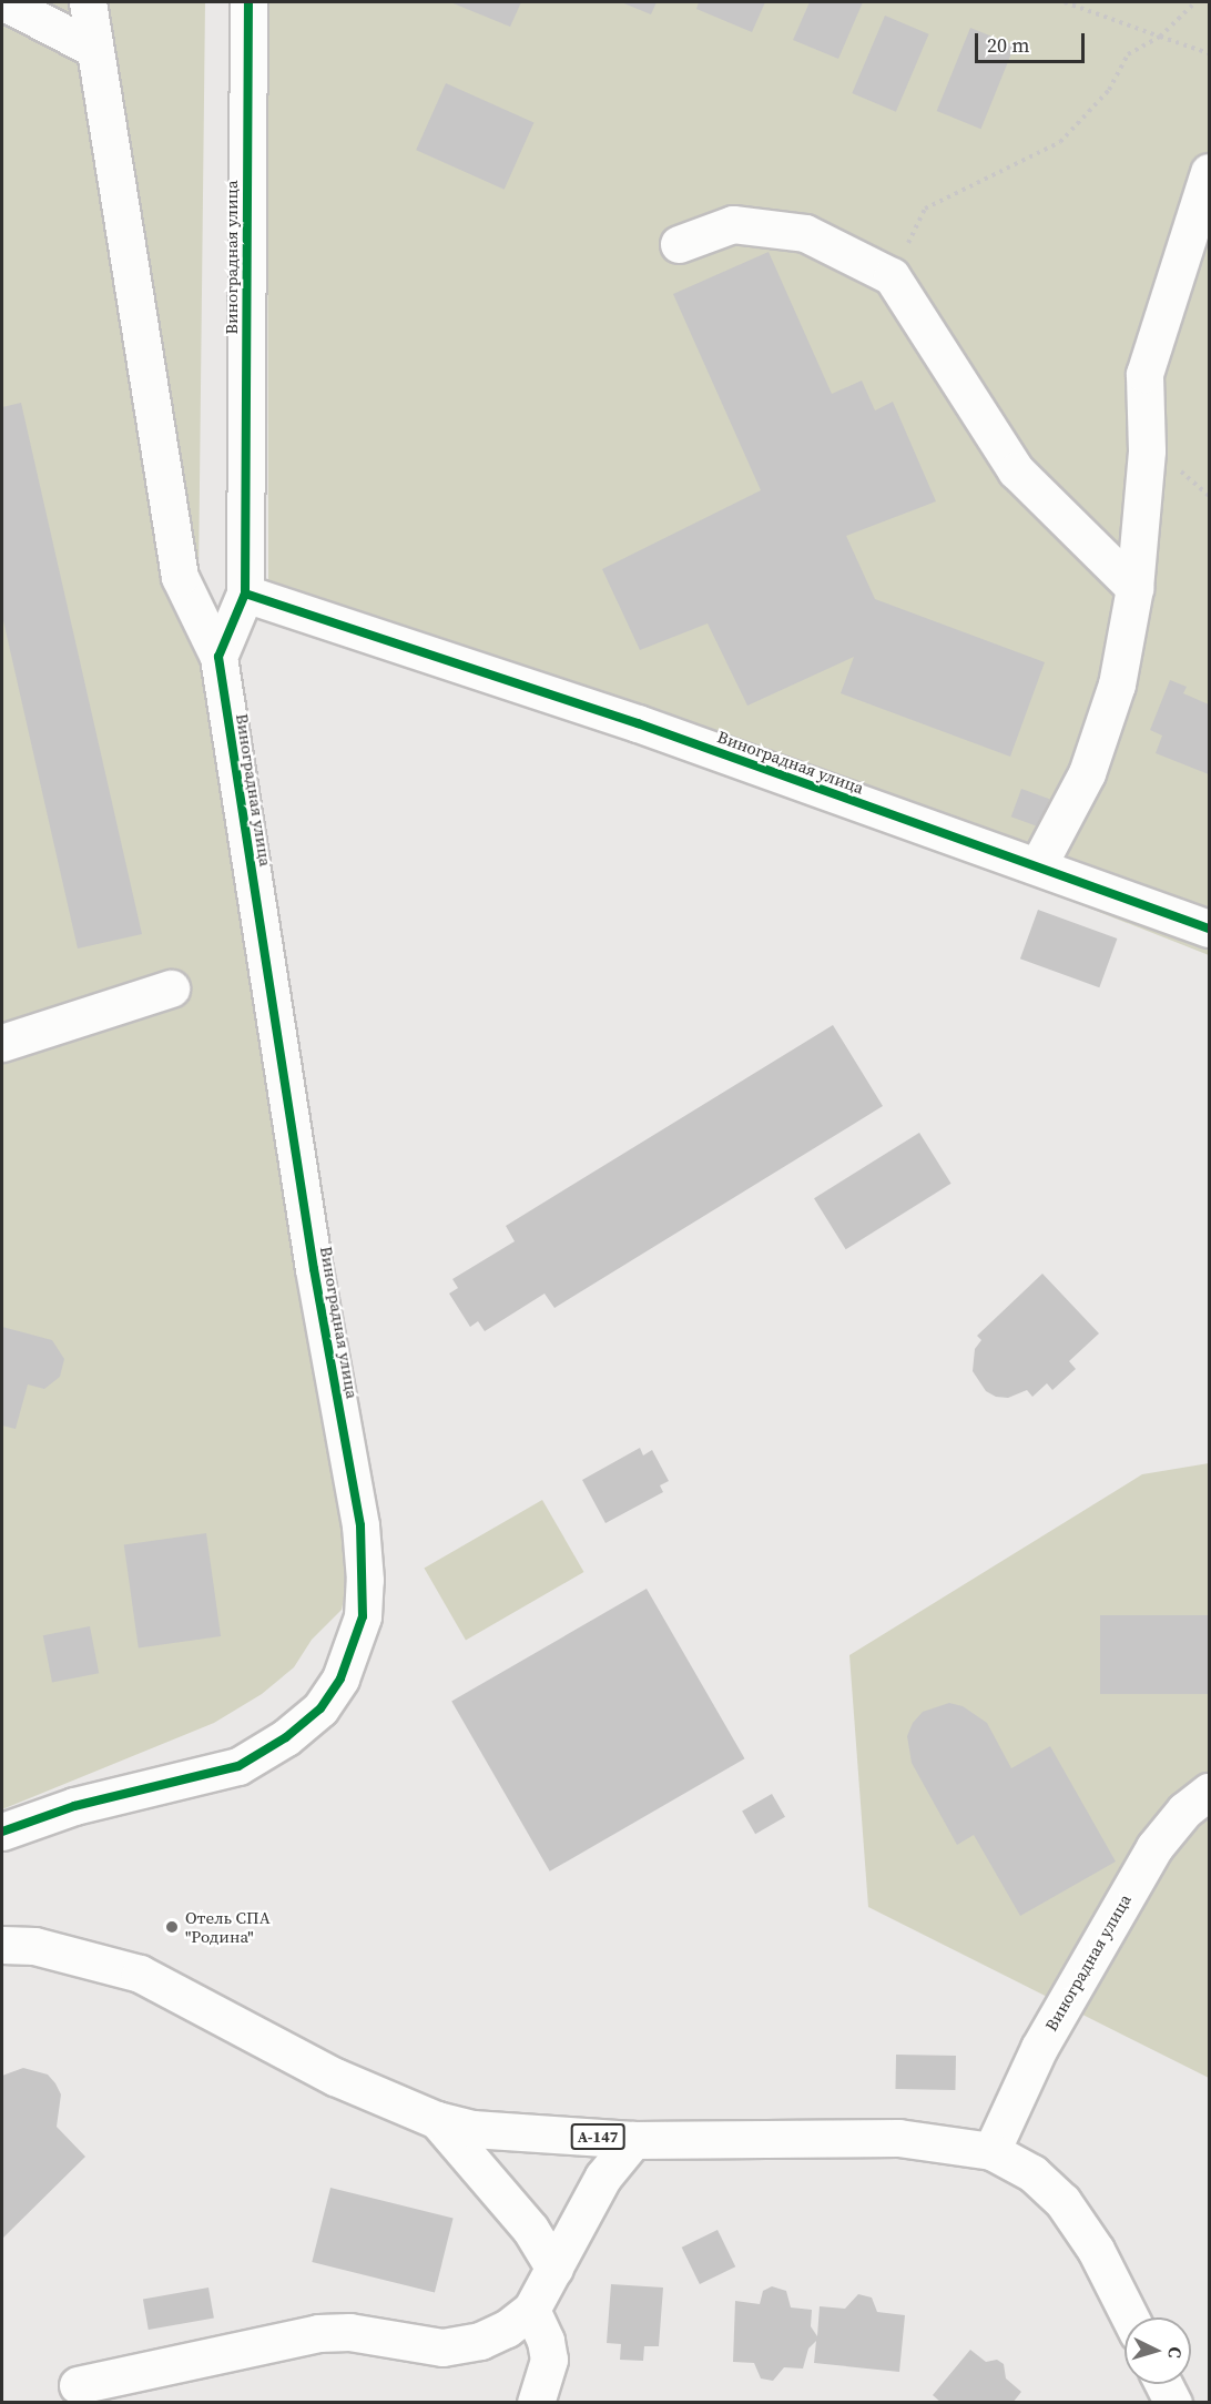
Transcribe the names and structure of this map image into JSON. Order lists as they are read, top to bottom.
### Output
{
  "streets": {
    "street": ["Виноградная улица", "А-147"]
  },
  "crossings": [
    ["Виноградная улица", "А-147"]
  ],
  "places": ["Отель СПА \"Родина\""],
  "scale_bar": "20 m",
  "north": "right"
}
